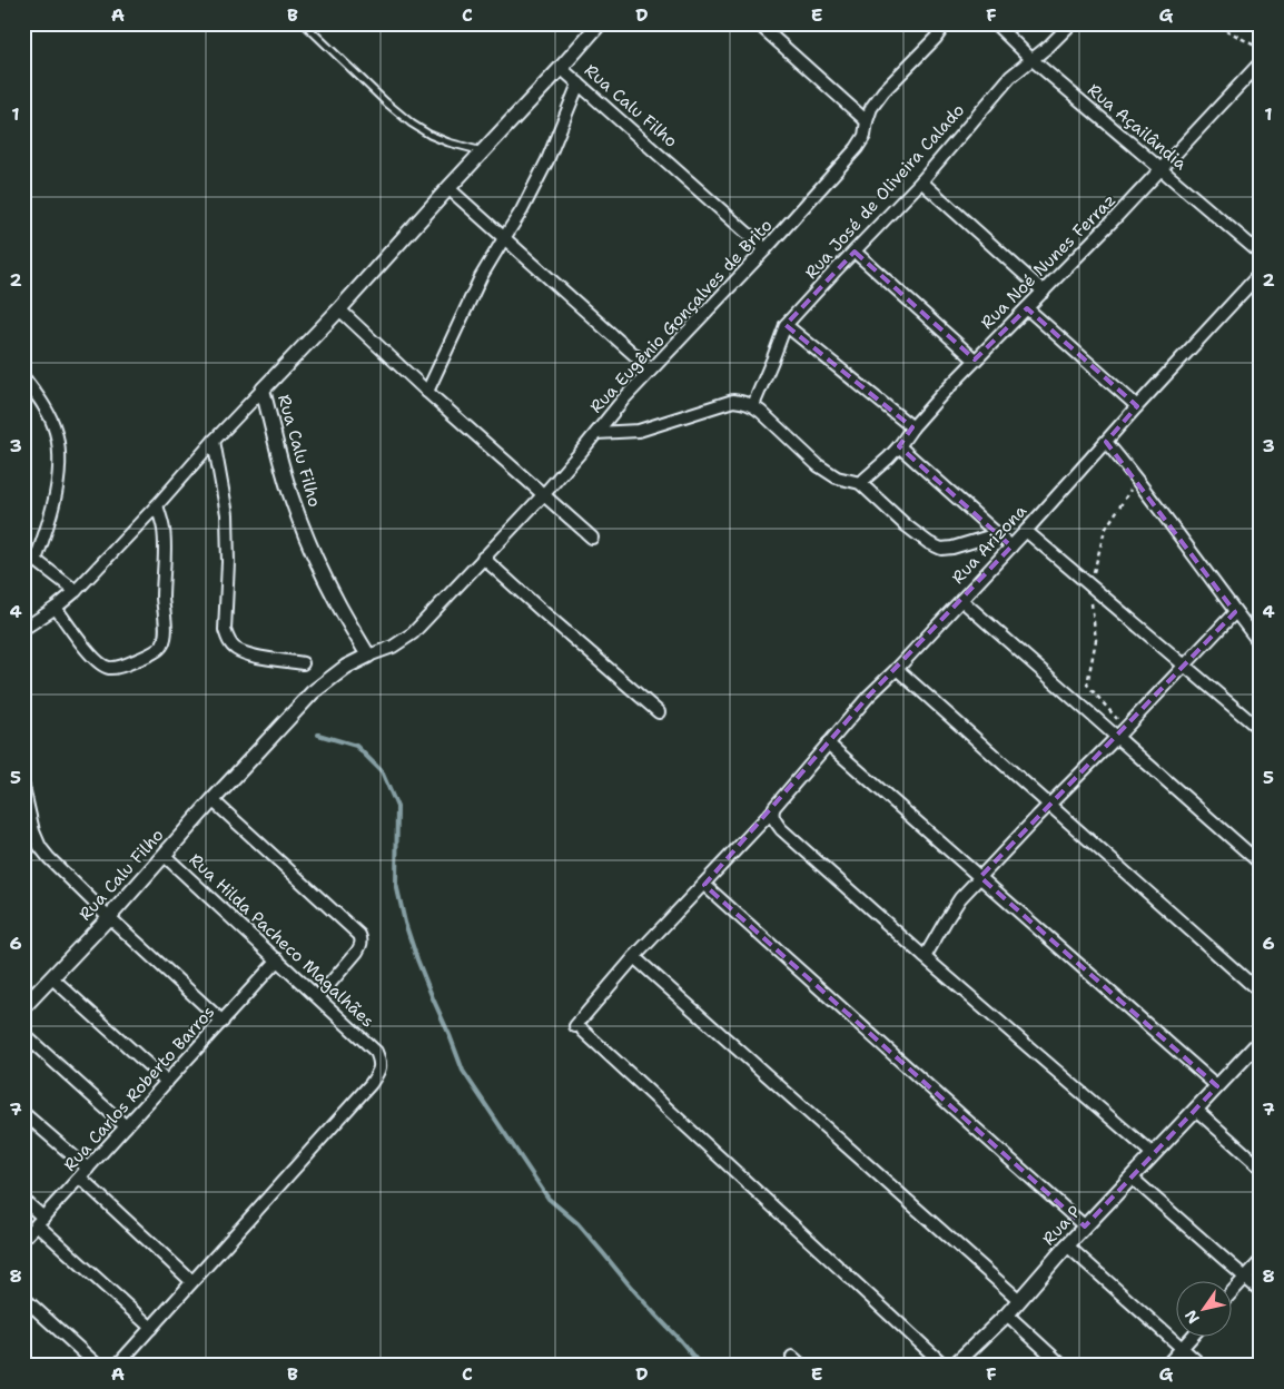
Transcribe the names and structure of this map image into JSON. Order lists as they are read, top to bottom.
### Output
{
  "streets": {
    "street": [
      "Rua Calu Filho",
      "Rua Açailândia",
      "Rua José de Oliveira Calado",
      "Rua Noé Nunes Ferraz",
      "Rua Eugênio Gonçalves de Brito",
      "Rua Arizona",
      "Rua Hilda Pacheco Magalhães",
      "Rua Carlos Roberto Barros",
      "Rua P"
    ]
  },
  "crossings": [
    ["Rua Calu Filho", "Rua Eugênio Gonçalves de Brito"],
    ["Rua Calu Filho", "Rua Hilda Pacheco Magalhães"],
    ["Rua Açailândia", "Rua José de Oliveira Calado"],
    ["Rua Açailândia", "Rua Noé Nunes Ferraz"],
    ["Rua Hilda Pacheco Magalhães", "Rua Carlos Roberto Barros"]
  ],
  "north": "bottom left",
  "grid": {
    "columns": [
      "A",
      "B",
      "C",
      "D",
      "E",
      "F",
      "G"
    ],
    "rows": [
      "1",
      "2",
      "3",
      "4",
      "5",
      "6",
      "7",
      "8"
    ]
  }
}
